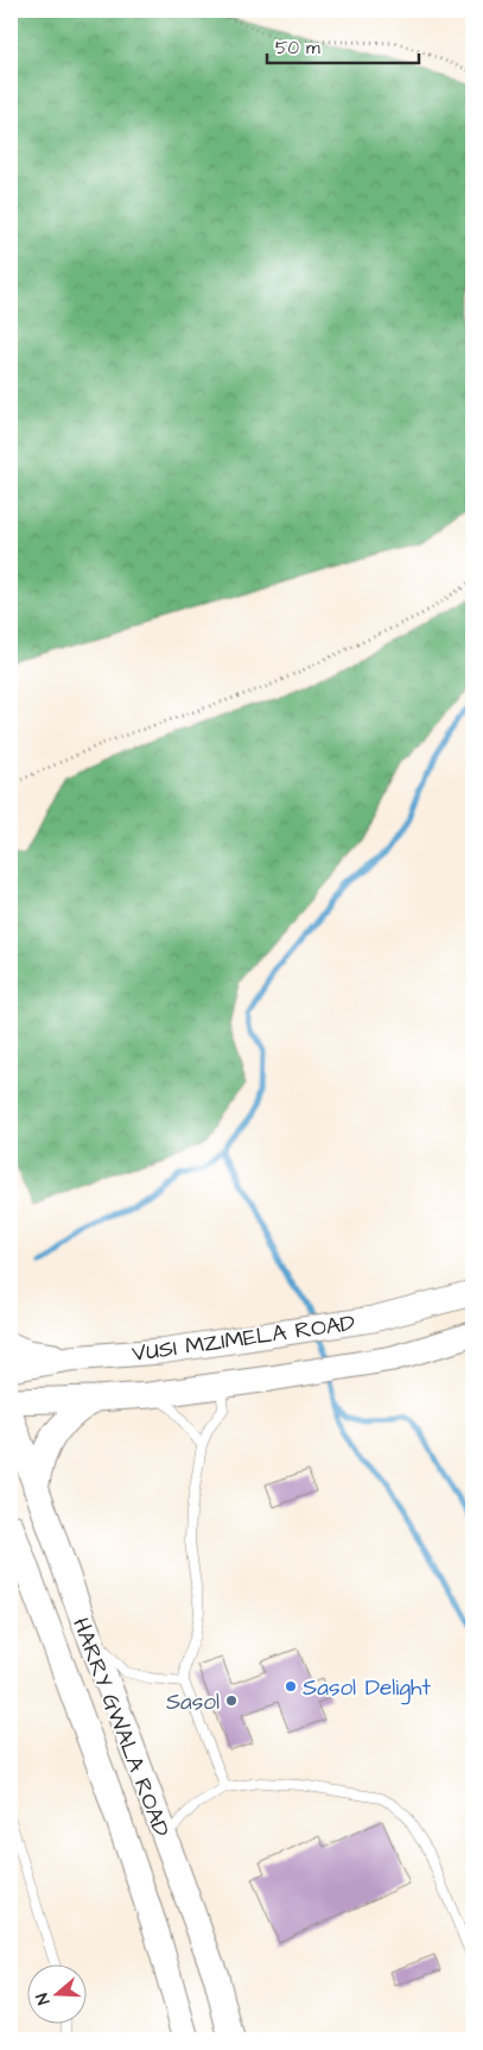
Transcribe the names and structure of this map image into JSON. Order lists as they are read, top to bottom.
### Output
{
  "streets": {
    "main road": ["VUSI MZIMELA ROAD", "HARRY GWALA ROAD"]
  },
  "places": ["Sasol Delight", "Sasol"],
  "scale_bar": "50 m",
  "north": "left"
}
